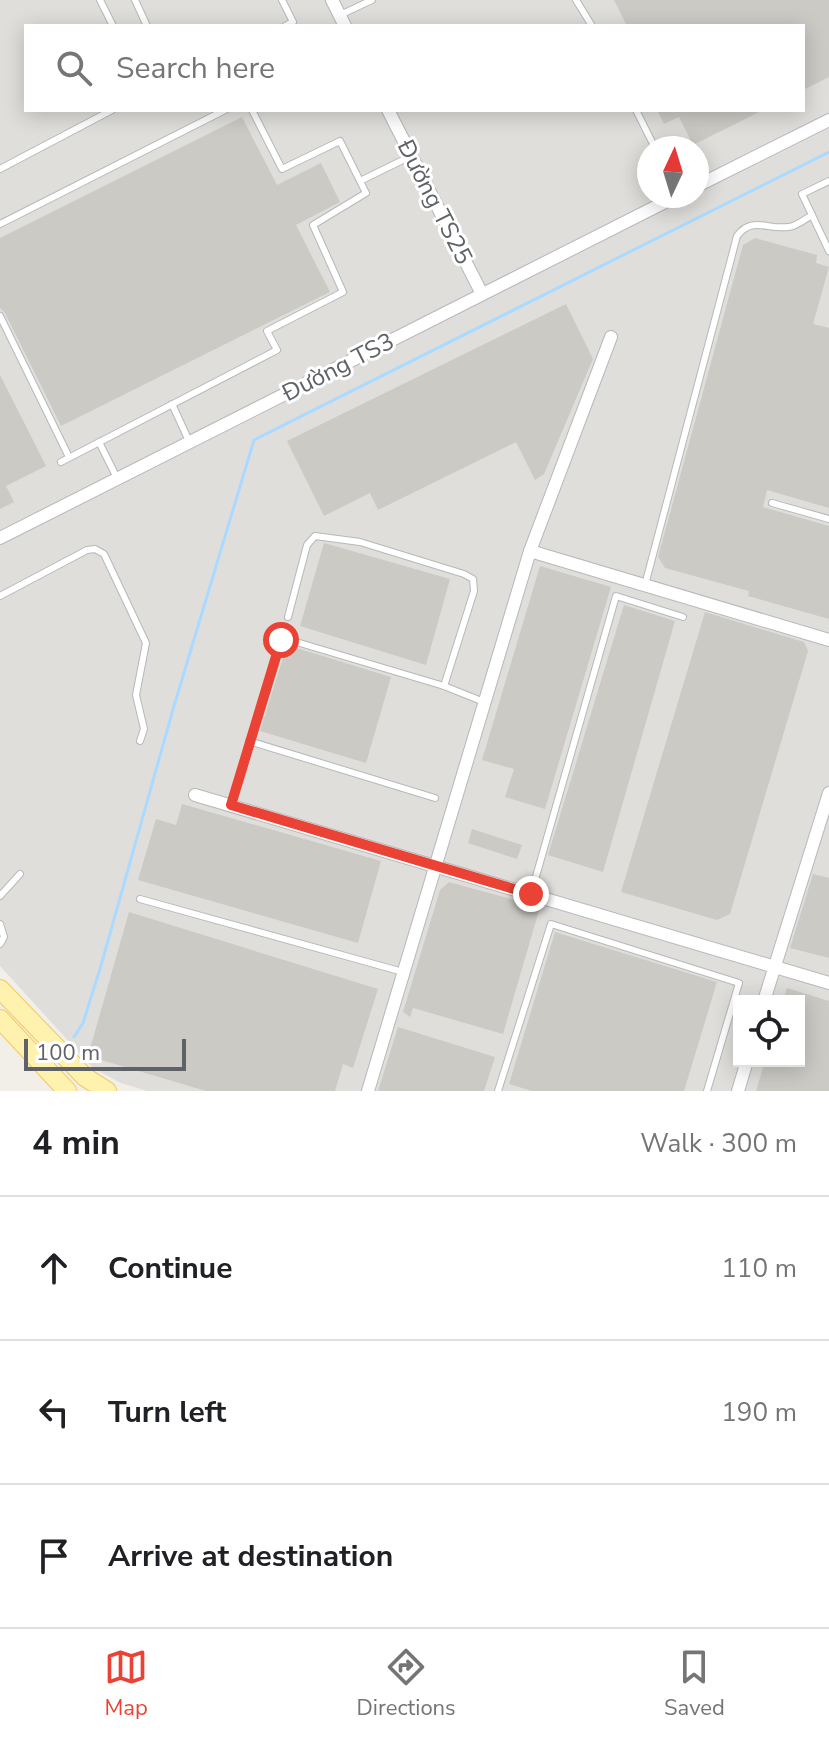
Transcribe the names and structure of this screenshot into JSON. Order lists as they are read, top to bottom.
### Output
{
  "streets": {
    "street": ["Đường TS25", "Đường TS3"]
  },
  "crossings": [
    ["Đường TS25", "Đường TS3"]
  ],
  "scale_bar": "100 m",
  "north": "top",
  "page": {
    "search": "Search here",
    "scale": "100 m",
    "heading": ["4 min", "Walk · 300 m"],
    "list": [
      ["Continue", "110 m"],
      ["Turn left", "190 m"],
      "Arrive at destination"
    ],
    "nav": ["Map", "Directions", "Saved"]
  }
}
